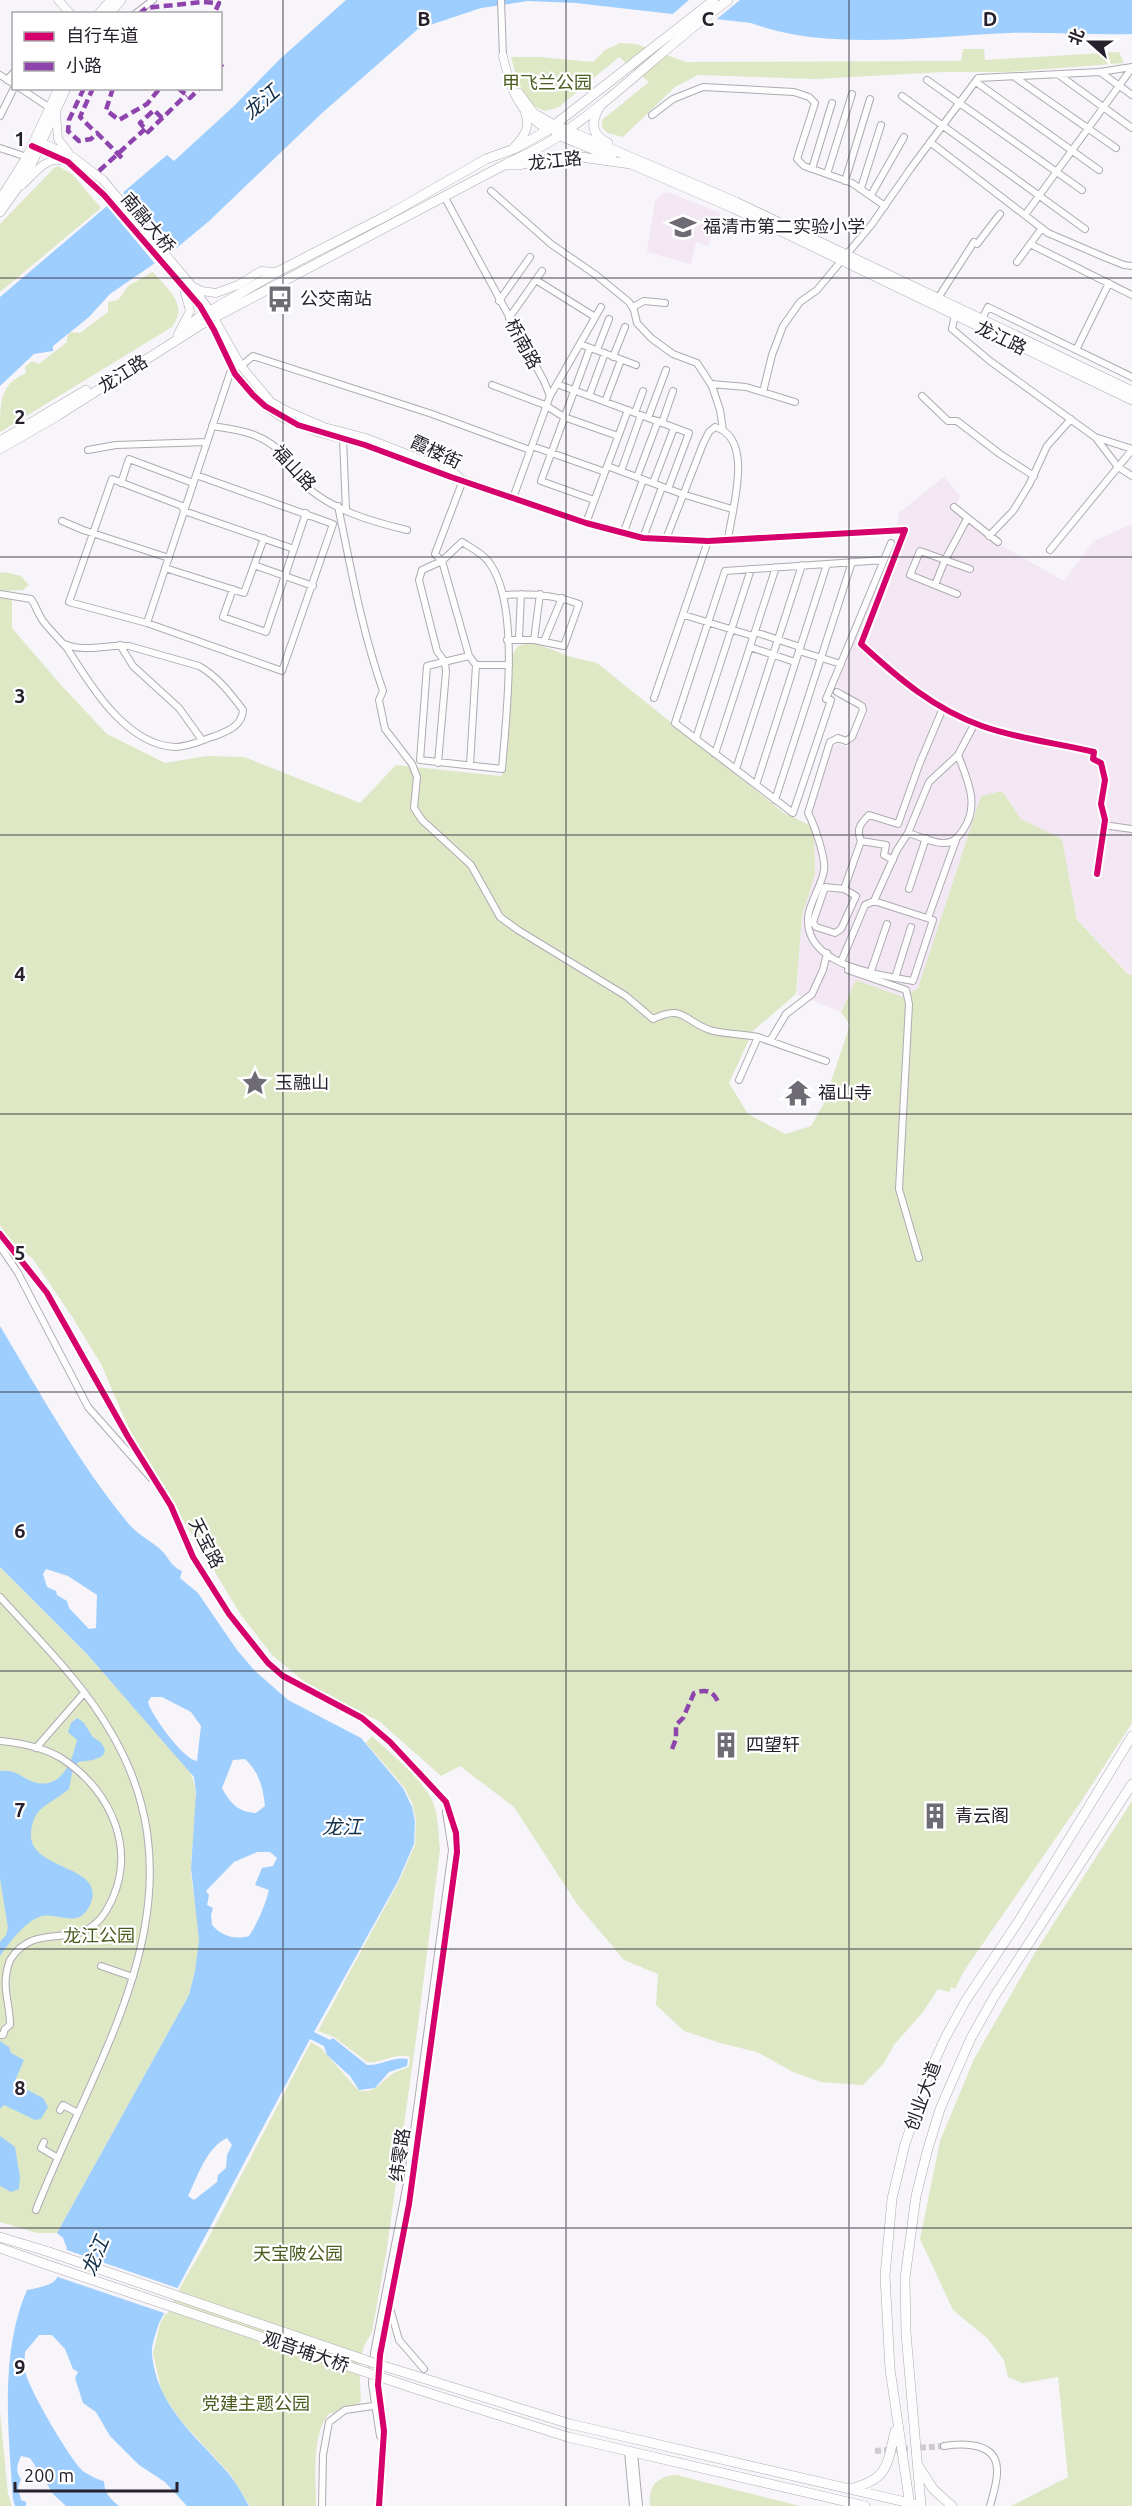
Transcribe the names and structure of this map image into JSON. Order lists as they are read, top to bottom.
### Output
{
  "streets": {
    "main road": ["龙江路", "创业大道", "观音埔大桥"],
    "street": [
      "南融大桥",
      "桥南路",
      "霞楼街",
      "福山路",
      "天宝路",
      "纬零路"
    ]
  },
  "crossings": [
    ["龙江路", "桥南路"],
    ["龙江路", "霞楼街"],
    ["天宝路", "纬零路"],
    ["创业大道", "观音埔大桥"]
  ],
  "water": ["龙江"],
  "parks": [
    "甲飞兰公园",
    "龙江公园",
    "天宝陂公园",
    "党建主题公园"
  ],
  "places": {
    "school or university": ["福清市第二实验小学"],
    "bus stop": ["公交南站"],
    "place": ["玉融山"],
    "temple": ["福山寺"],
    "building": ["四望轩", "青云阁"]
  },
  "legend": ["自行车道", "小路"],
  "scale_bar": "200 m",
  "north": "left",
  "grid": {
    "columns": ["B", "C", "D"],
    "rows": [
      "1",
      "2",
      "3",
      "4",
      "5",
      "6",
      "7",
      "8",
      "9"
    ]
  }
}
